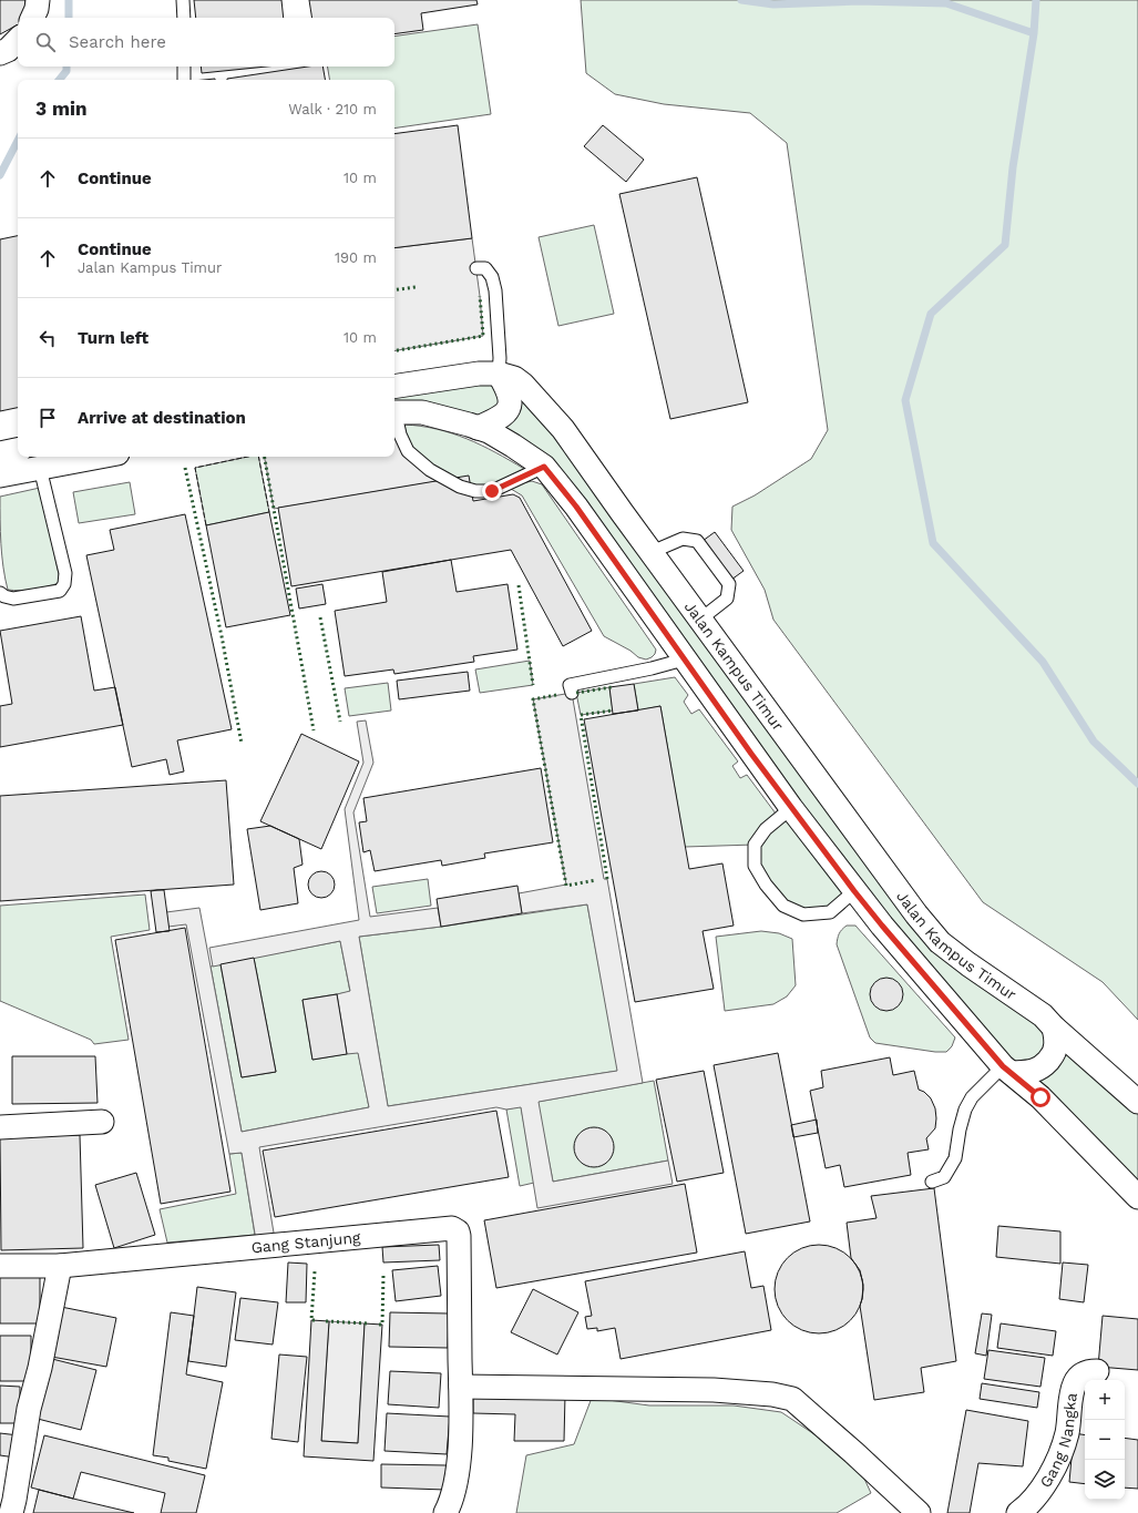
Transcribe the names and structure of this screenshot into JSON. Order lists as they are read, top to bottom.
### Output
{
  "streets": {
    "street": ["Jalan Kampus Timur", "Gang Stanjung", "Gang Nangka"]
  },
  "page": {
    "search": "Search here",
    "heading": ["3 min", "Walk · 210 m"],
    "list": [
      ["Continue", "10 m"],
      ["Continue", "Jalan Kampus Timur", "190 m"],
      ["Turn left", "10 m"],
      "Arrive at destination"
    ],
    "map_buttons": ["+", "−"]
  }
}
